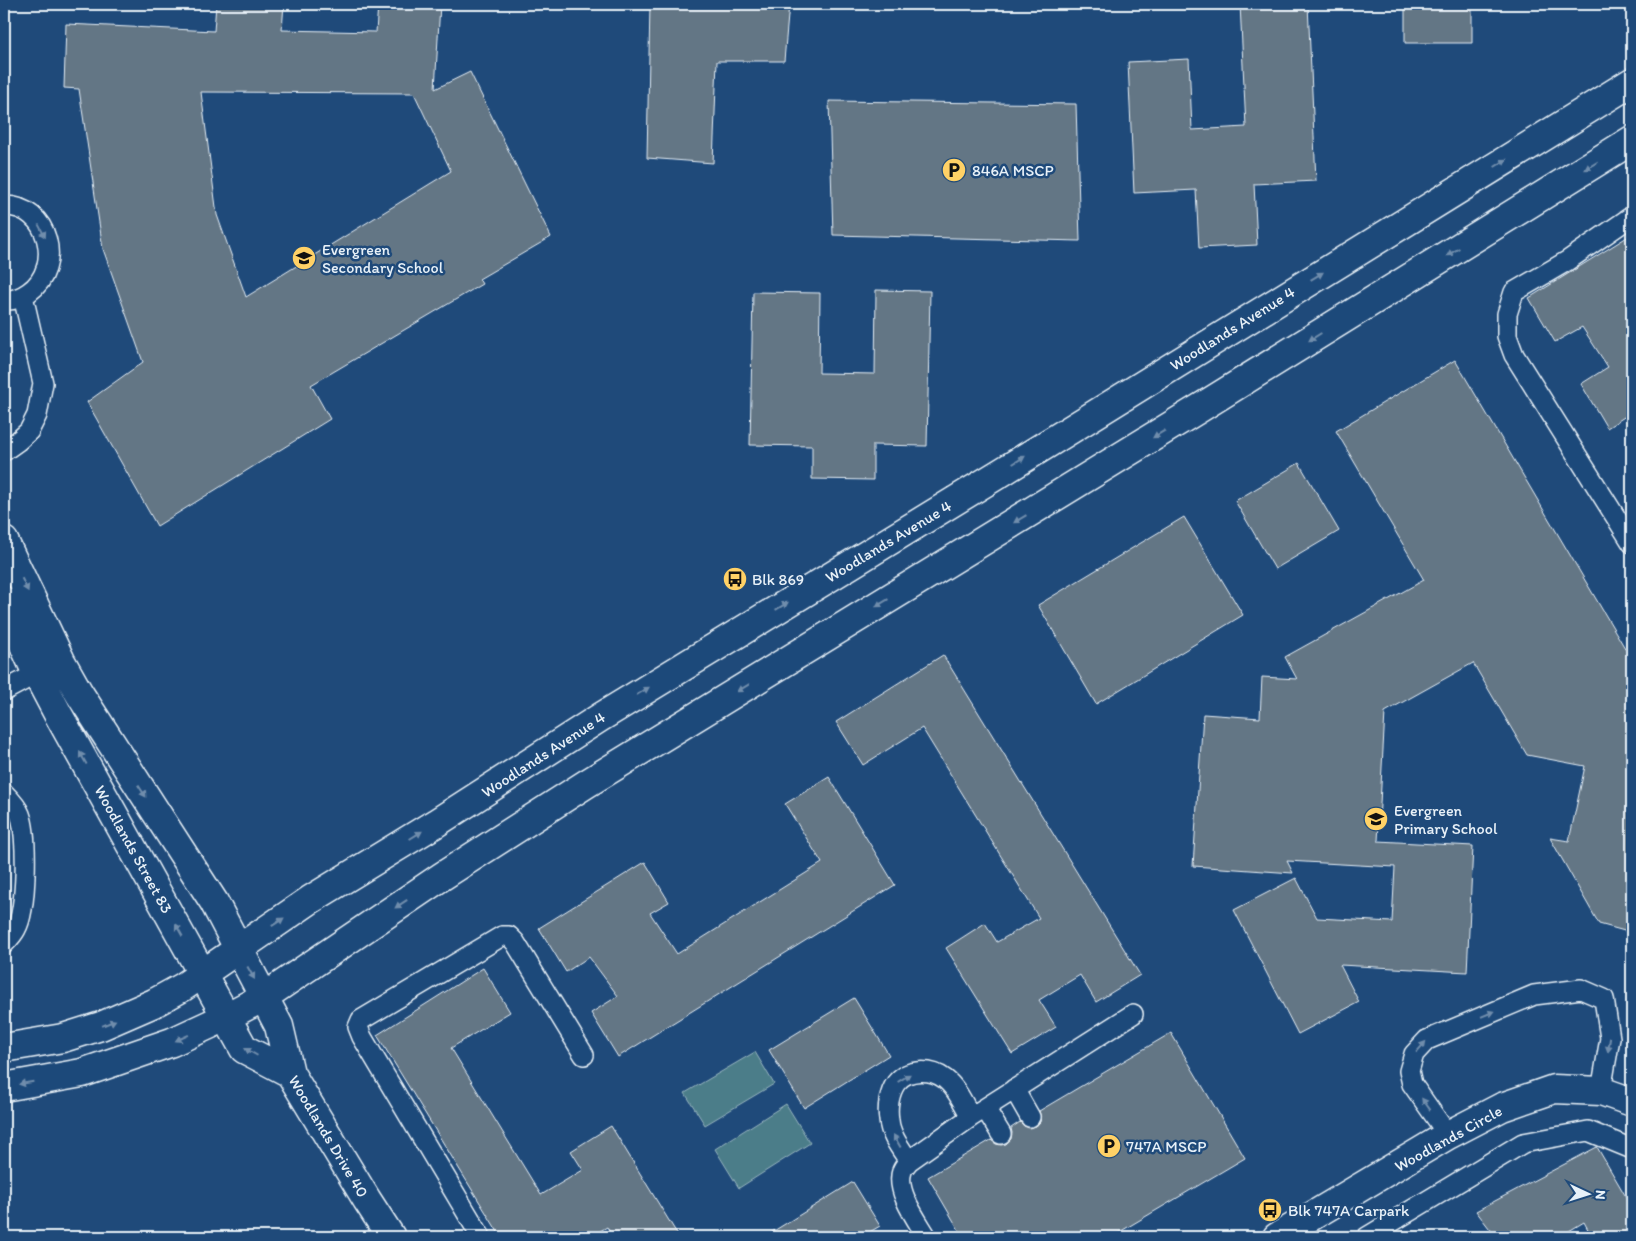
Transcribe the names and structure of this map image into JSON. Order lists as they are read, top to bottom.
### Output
{
  "streets": {
    "main road": [
      "Woodlands Avenue 4",
      "Woodlands Street 83",
      "Woodlands Drive 40",
      "Woodlands Circle"
    ]
  },
  "crossings": [
    ["Woodlands Avenue 4", "Woodlands Street 83"],
    ["Woodlands Avenue 4", "Woodlands Drive 40"],
    ["Woodlands Street 83", "Woodlands Drive 40"]
  ],
  "places": {
    "parking": ["846A MSCP", "747A MSCP"],
    "school or university": ["Evergreen Secondary School", "Evergreen Primary School"],
    "bus stop": ["Blk 869", "Blk 747A Carpark"]
  },
  "north": "right"
}
